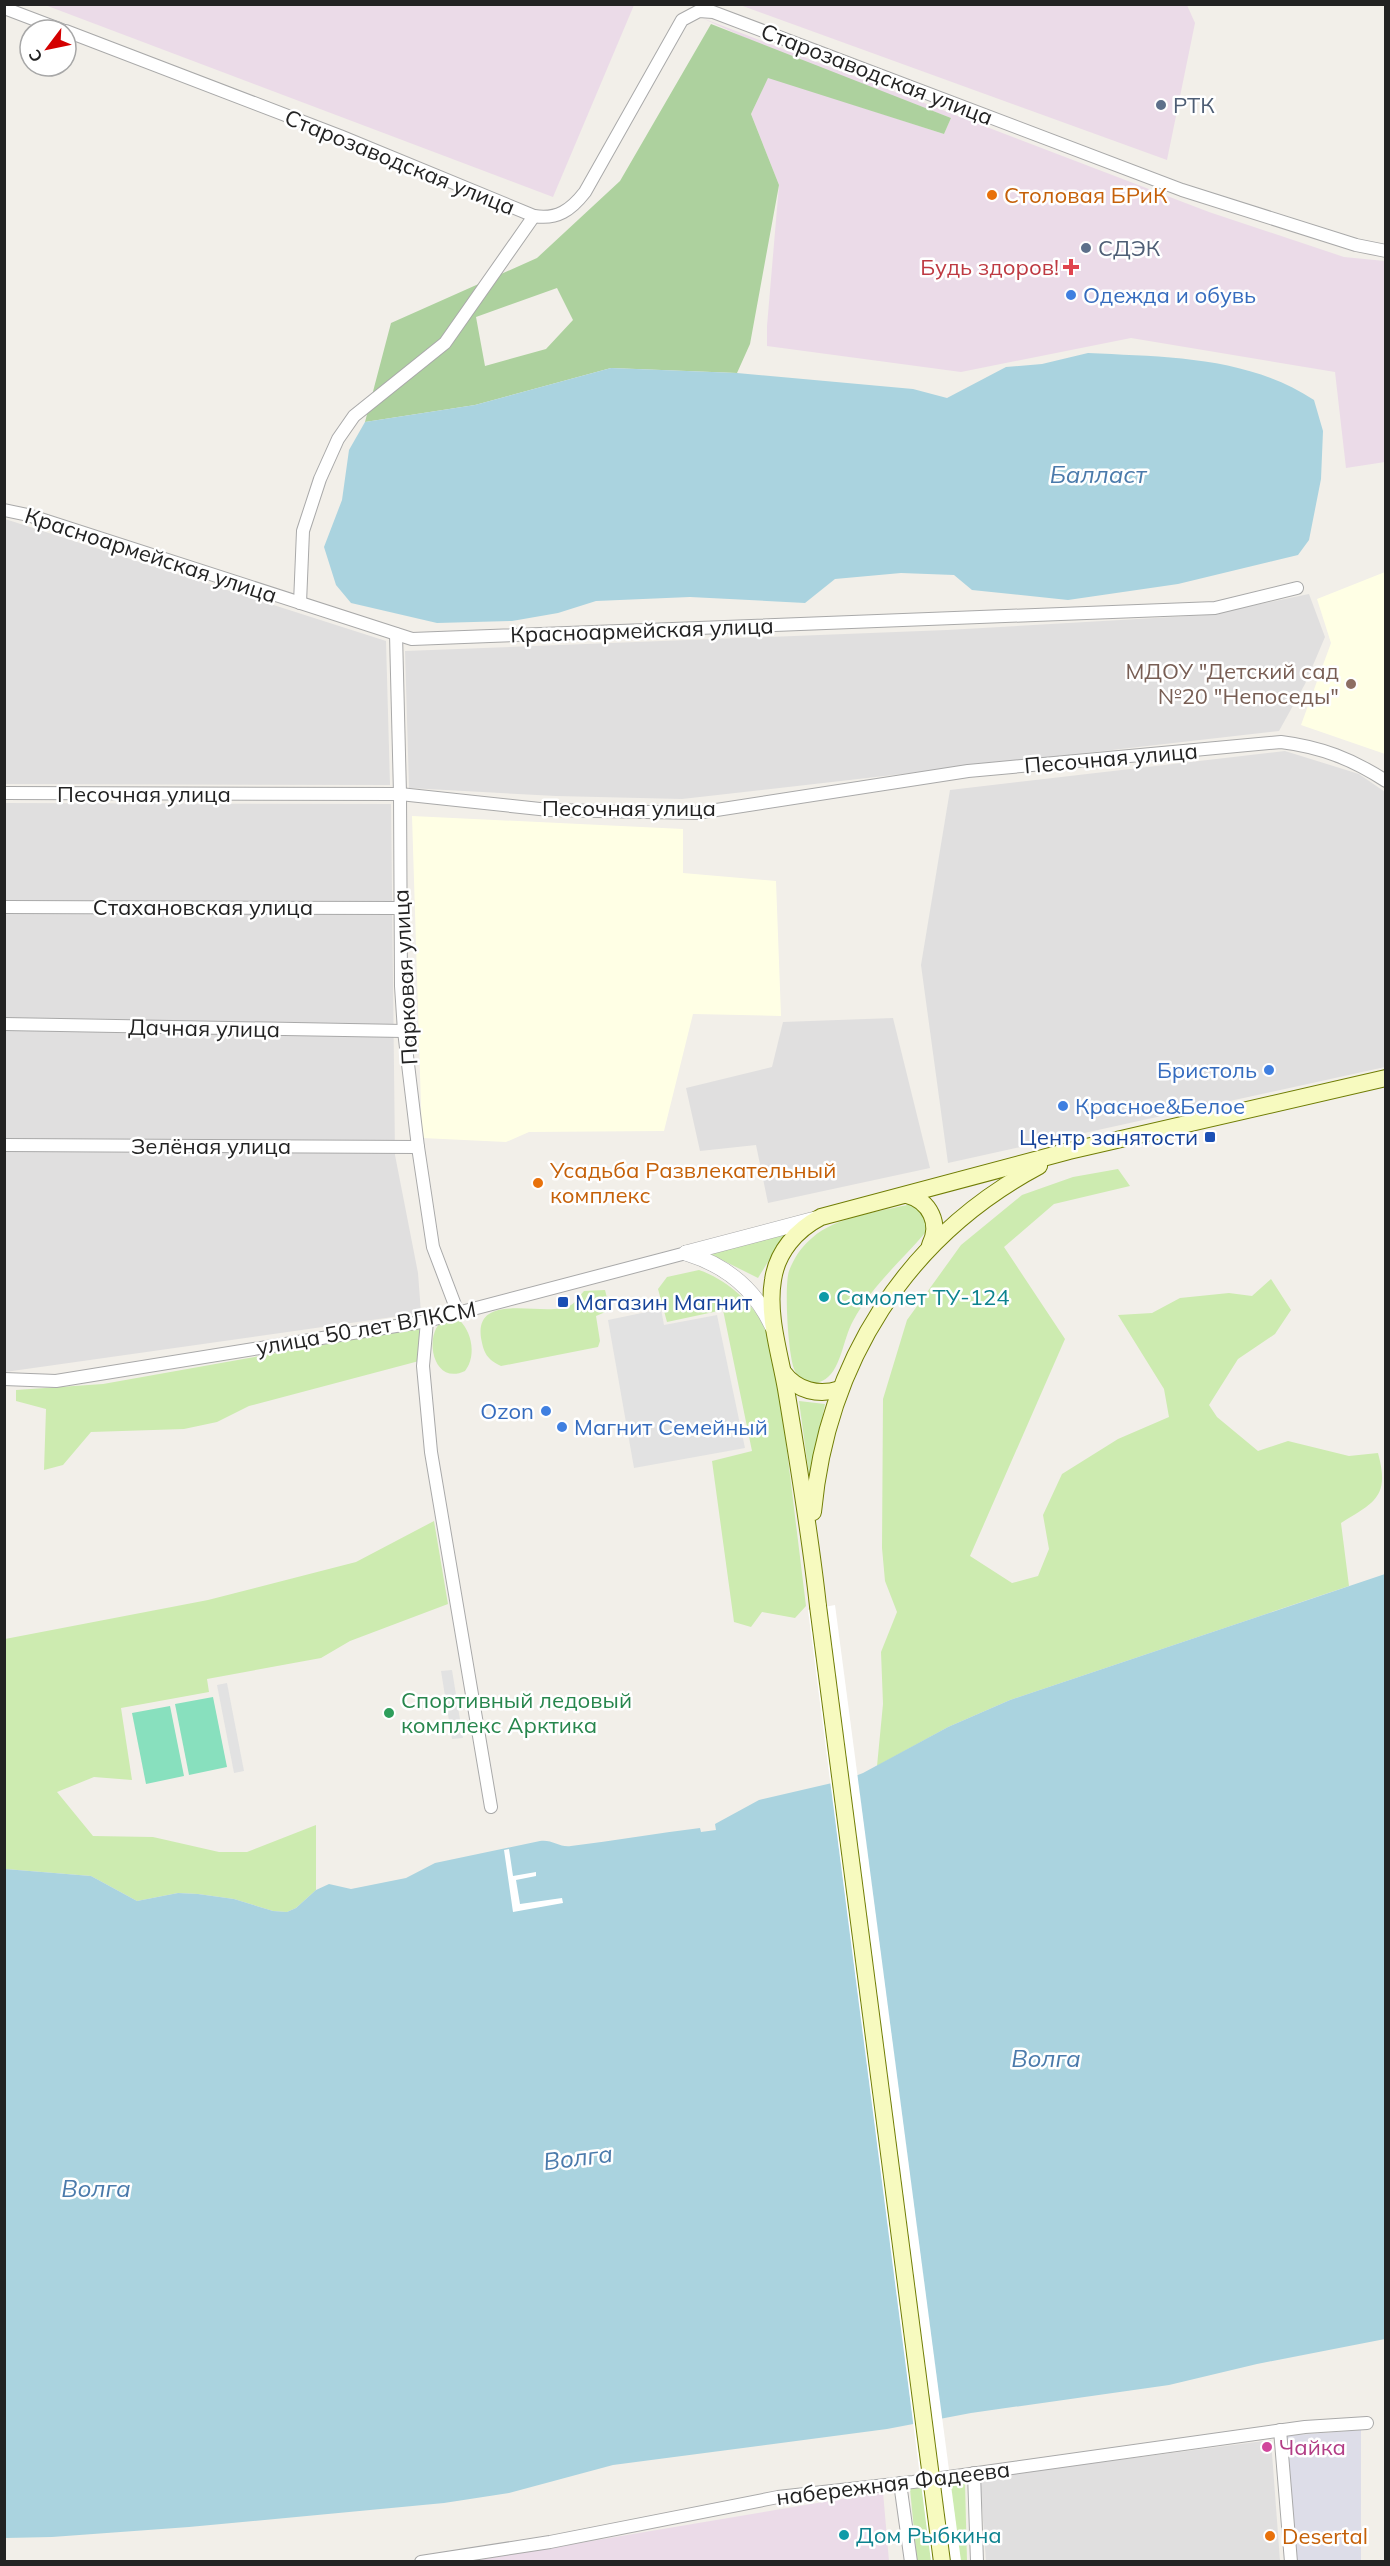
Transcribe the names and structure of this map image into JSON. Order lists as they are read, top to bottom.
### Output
{
  "streets": {
    "main road": ["улица 50 лет ВЛКСМ"],
    "street": [
      "Старозаводская улица",
      "Красноармейская улица",
      "Песочная улица",
      "Стахановская улица",
      "Парковая улица",
      "Дачная улица",
      "Зелёная улица",
      "набережная Фадеева"
    ]
  },
  "crossings": [
    ["Красноармейская улица", "Парковая улица"],
    ["Песочная улица", "Парковая улица"],
    ["Стахановская улица", "Парковая улица"],
    ["Парковая улица", "Дачная улица"],
    ["Парковая улица", "Зелёная улица"],
    ["Парковая улица", "улица 50 лет ВЛКСМ"]
  ],
  "water": ["Балласт", "Волга"],
  "places": {
    "other": [
      "РТК",
      "Столовая БРиК",
      "СДЭК",
      "Одежда и обувь",
      "МДОУ \"Детский сад №20 \"Непоседы\"",
      "Бристоль",
      "Красное&Белое",
      "Усадьба Развлекательный комплекс",
      "Самолет ТУ-124",
      "Ozon",
      "Магнит Семейный",
      "Спортивный ледовый комплекс Арктика",
      "Чайка",
      "Дом Рыбкина",
      "Desertal"
    ],
    "health": ["Будь здоров!"],
    "transit": ["Центр занятости", "Магазин Магнит"]
  },
  "north": "bottom left"
}
